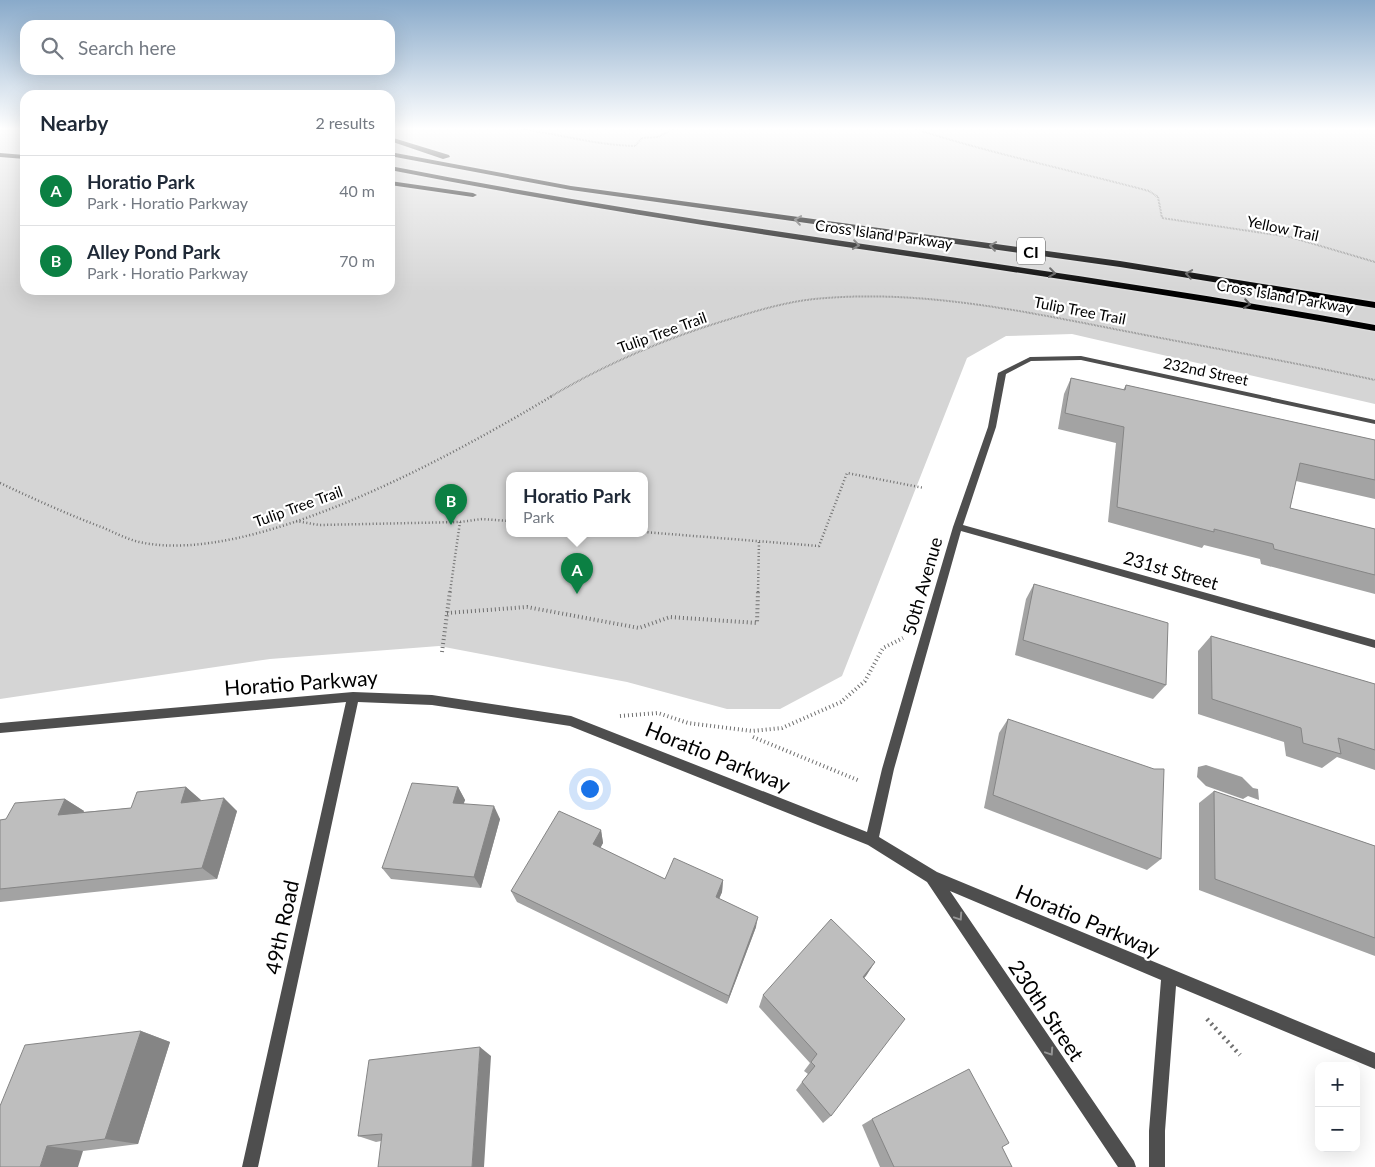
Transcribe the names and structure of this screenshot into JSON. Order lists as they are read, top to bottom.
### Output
{
  "streets": {
    "highway": ["Cross Island Parkway", "CI"],
    "street": [
      "232nd Street",
      "231st Street",
      "50th Avenue",
      "Horatio Parkway",
      "49th Road",
      "230th Street"
    ],
    "path": ["Yellow Trail", "Tulip Tree Trail"]
  },
  "crossings": [
    ["232nd Street", "50th Avenue"],
    ["231st Street", "50th Avenue"],
    ["50th Avenue", "Horatio Parkway"],
    ["Horatio Parkway", "49th Road"],
    ["Horatio Parkway", "230th Street"]
  ],
  "one_way": ["230th Street"],
  "page": {
    "search": "Search here",
    "heading": ["Nearby", "2 results"],
    "list": [
      {
        "mark": "A",
        "name": "Horatio Park",
        "note": "Park · Horatio Parkway",
        "value": "40 m"
      },
      {
        "mark": "B",
        "name": "Alley Pond Park",
        "note": "Park · Horatio Parkway",
        "value": "70 m"
      }
    ],
    "popup": ["Horatio Park", "Park"],
    "pins": ["B", "A"],
    "map_buttons": ["+", "−"]
  }
}
